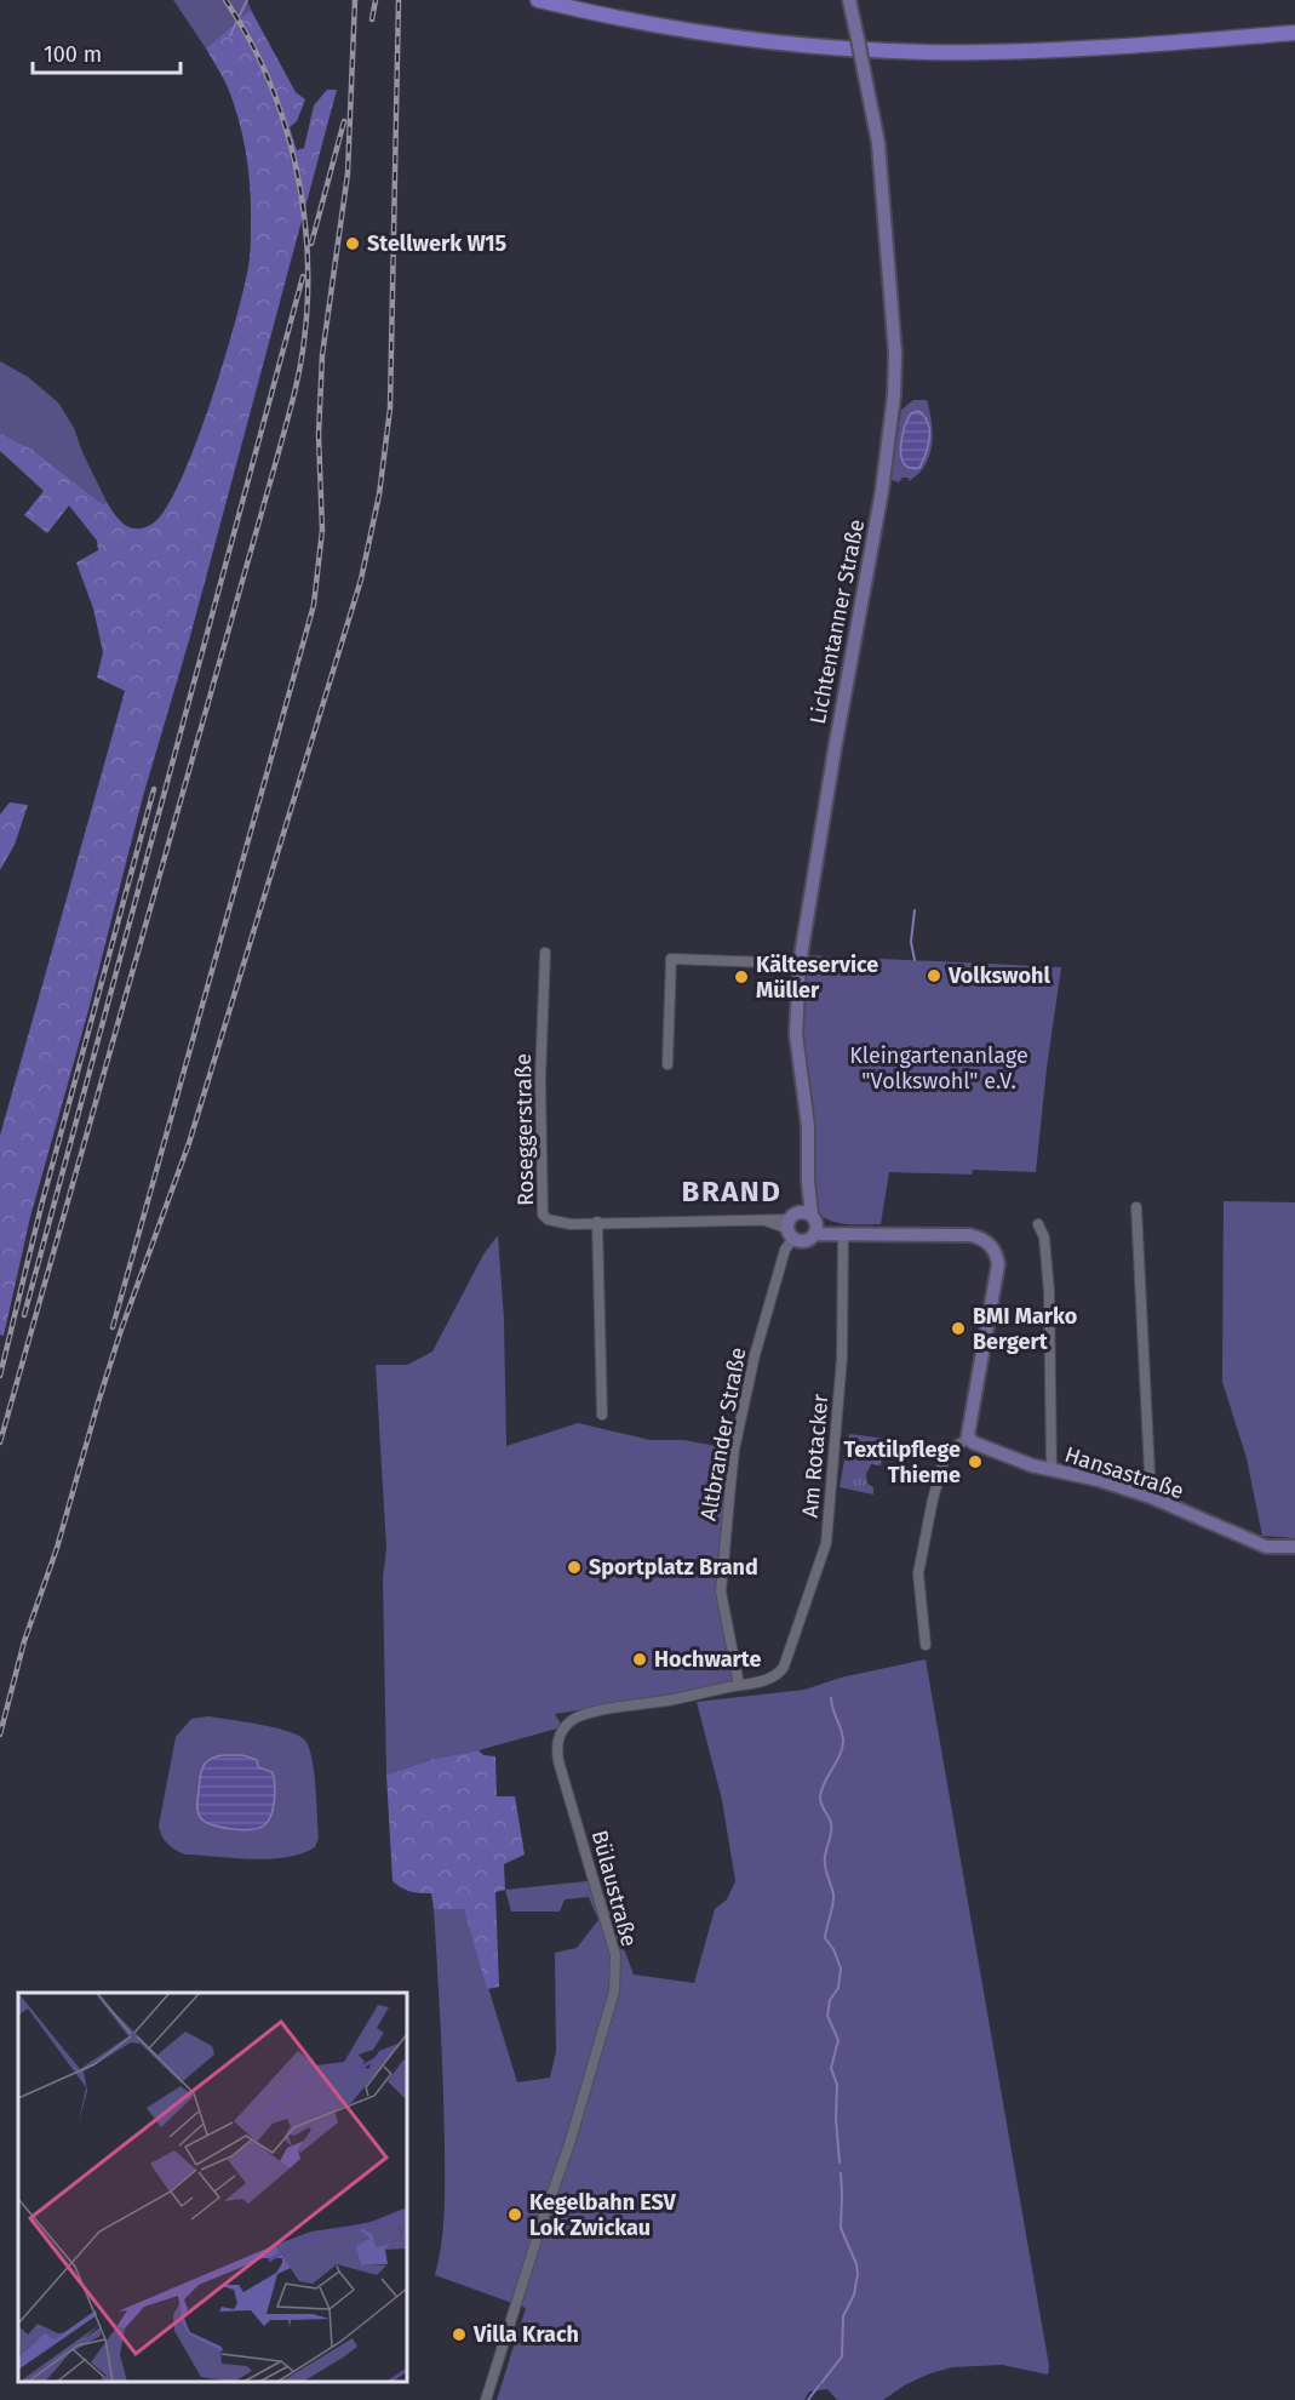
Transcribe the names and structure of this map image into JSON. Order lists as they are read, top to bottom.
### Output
{
  "streets": {
    "street": [
      "Lichtentanner Straße",
      "Roseggerstraße",
      "Altbrander Straße",
      "Am Rotacker",
      "Hansastraße",
      "Bülaustraße"
    ]
  },
  "crossings": [
    ["Lichtentanner Straße", "Roseggerstraße"],
    ["Lichtentanner Straße", "Altbrander Straße"],
    ["Roseggerstraße", "Altbrander Straße"],
    ["Altbrander Straße", "Bülaustraße"],
    ["Am Rotacker", "Bülaustraße"]
  ],
  "districts": ["BRAND"],
  "parks": ["Kleingartenanlage \"Volkswohl\" e.V."],
  "places": [
    "Stellwerk W15",
    "Volkswohl",
    "Kälteservice Müller",
    "BMI Marko Bergert",
    "Textilpflege Thieme",
    "Sportplatz Brand",
    "Hochwarte",
    "Kegelbahn ESV Lok Zwickau",
    "Villa Krach"
  ],
  "scale_bar": "100 m"
}
